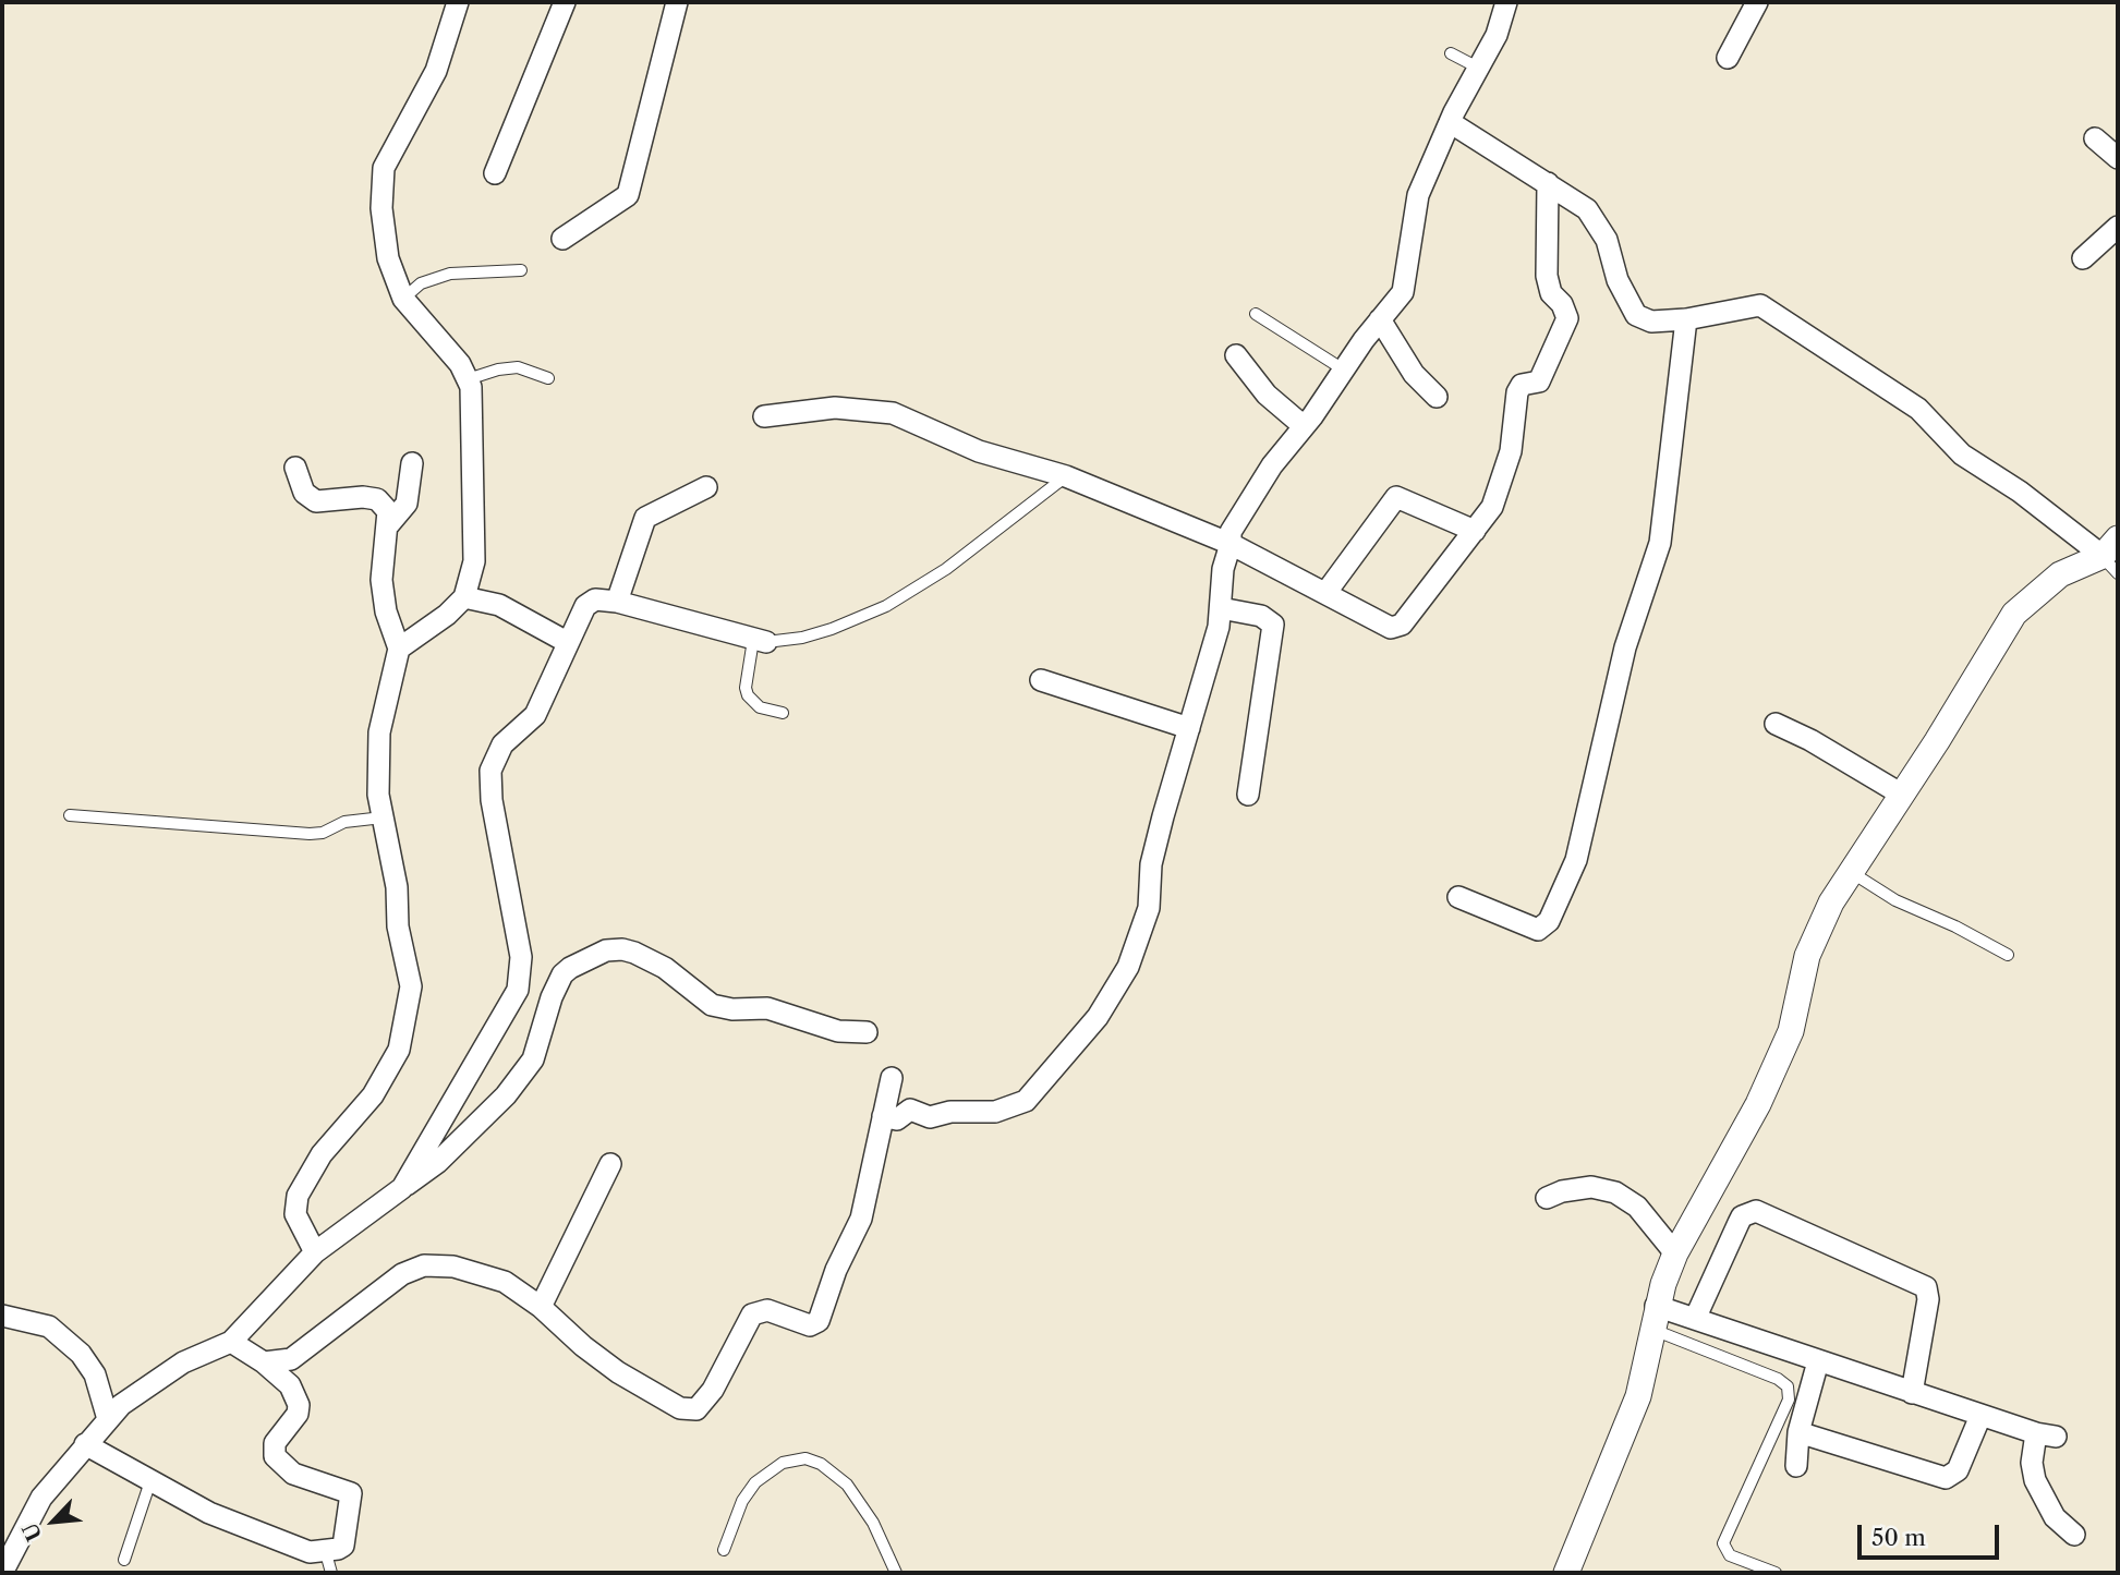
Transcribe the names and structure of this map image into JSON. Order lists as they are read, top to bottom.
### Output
{
  "scale_bar": "50 m",
  "north": "bottom left"
}
